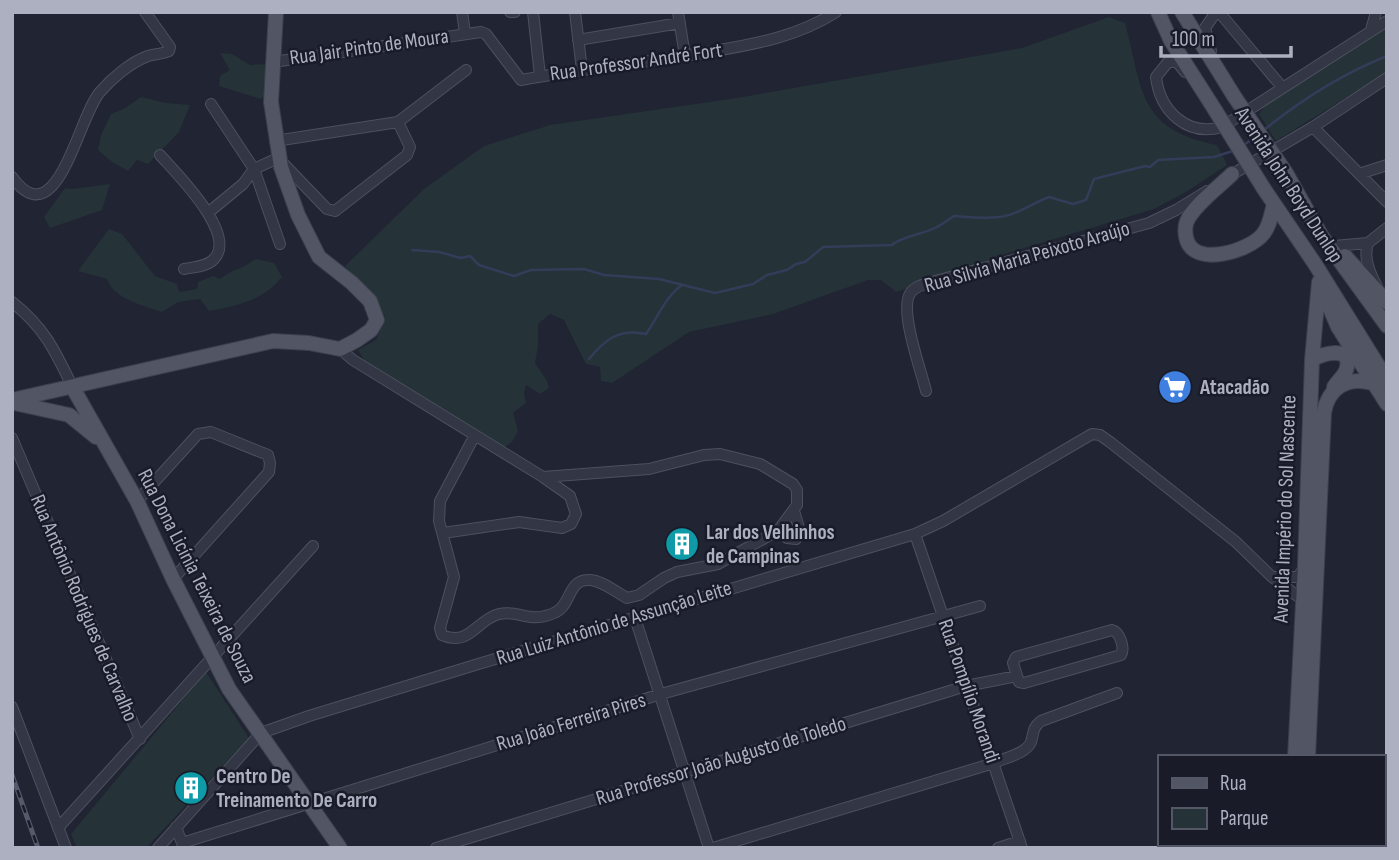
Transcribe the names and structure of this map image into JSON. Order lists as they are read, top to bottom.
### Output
{
  "streets": {
    "main road": ["Avenida John Boyd Dunlop", "Avenida Império do Sol Nascente", "Rua Dona Licínia Teixeira de Souza"],
    "street": [
      "Rua Jair Pinto de Moura",
      "Rua Professor André Fort",
      "Rua Silvia Maria Peixoto Araújo",
      "Rua Antônio Rodrigues de Carvalho",
      "Rua Luiz Antônio de Assunção Leite",
      "Rua Pompílio Morandi",
      "Rua João Ferreira Pires",
      "Rua Professor João Augusto de Toledo"
    ]
  },
  "crossings": [
    ["Rua Jair Pinto de Moura", "Rua Professor André Fort"],
    ["Avenida John Boyd Dunlop", "Avenida Império do Sol Nascente"],
    ["Rua Dona Licínia Teixeira de Souza", "Rua Luiz Antônio de Assunção Leite"],
    ["Rua Dona Licínia Teixeira de Souza", "Rua João Ferreira Pires"],
    ["Rua Luiz Antônio de Assunção Leite", "Rua Pompílio Morandi"],
    ["Rua Pompílio Morandi", "Rua João Ferreira Pires"],
    ["Rua Pompílio Morandi", "Rua Professor João Augusto de Toledo"]
  ],
  "places": {
    "supermarket": ["Atacadão"],
    "building": ["Lar dos Velhinhos de Campinas", "Centro De Treinamento De Carro"]
  },
  "legend": ["Rua", "Parque"],
  "scale_bar": "100 m"
}
